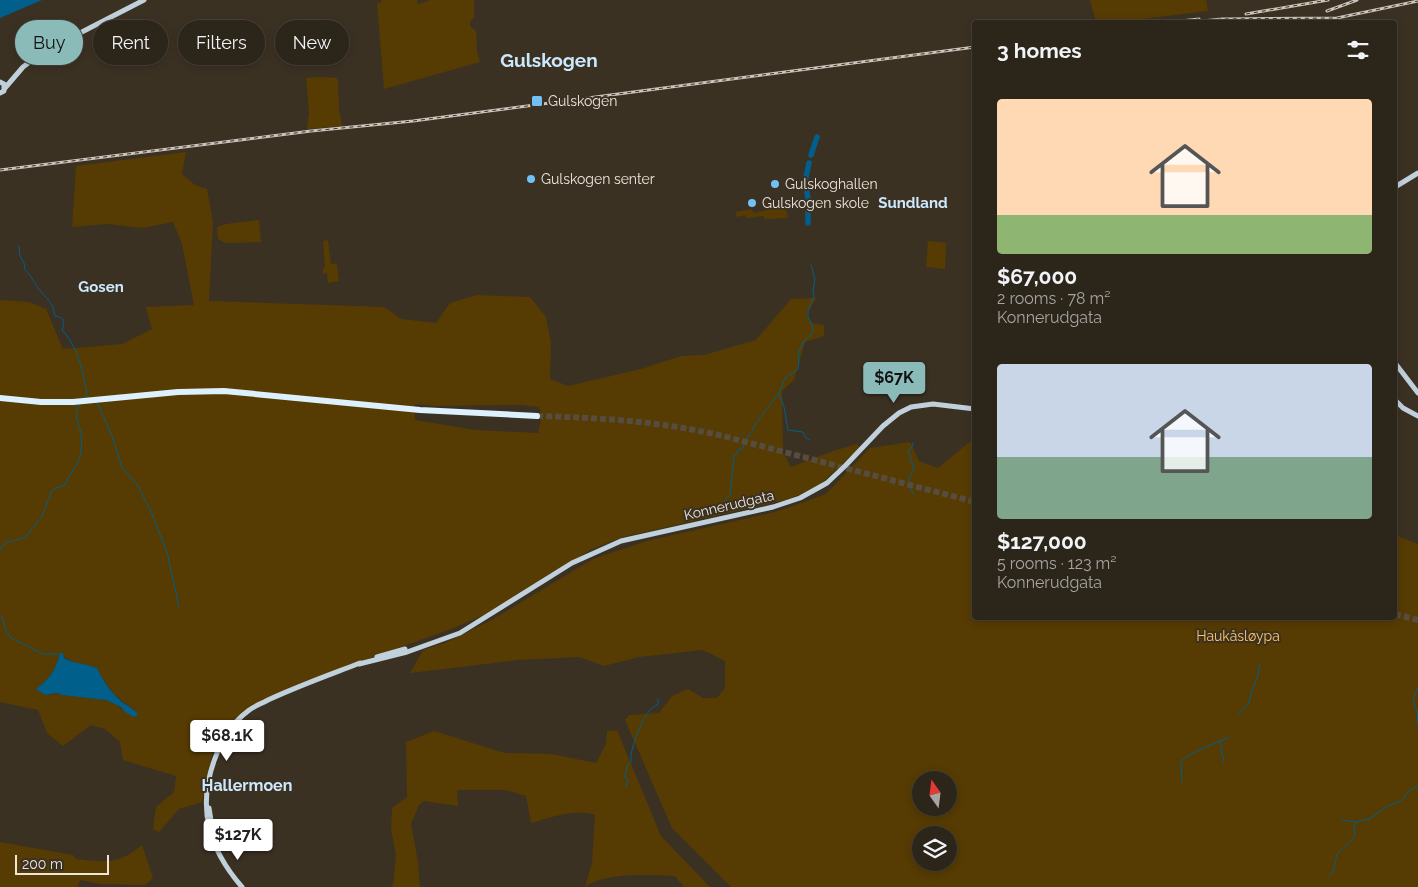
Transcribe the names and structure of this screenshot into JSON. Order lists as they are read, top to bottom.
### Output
{
  "streets": {
    "main road": ["Konnerudgata"]
  },
  "districts": [
    "Gulskogen",
    "Sundland",
    "Gosen",
    "Hallermoen"
  ],
  "parks": ["Haukåsløypa"],
  "places": {
    "transit": ["Gulskogen"],
    "other": ["Gulskogen senter", "Gulskoghallen", "Gulskogen skole"]
  },
  "scale_bar": "200 m",
  "north": "top",
  "page": {
    "chip": [
      "Buy",
      "Rent",
      "Filters",
      "New"
    ],
    "heading": "3 homes",
    "list": [
      {
        "name": "$67,000",
        "note": "2 rooms · 78 m² · Konnerudgata"
      },
      {
        "name": "$127,000",
        "note": "5 rooms · 123 m² · Konnerudgata"
      }
    ],
    "price": ["$67K", "$68.1K", "$127K"],
    "scale": "200 m"
  }
}
